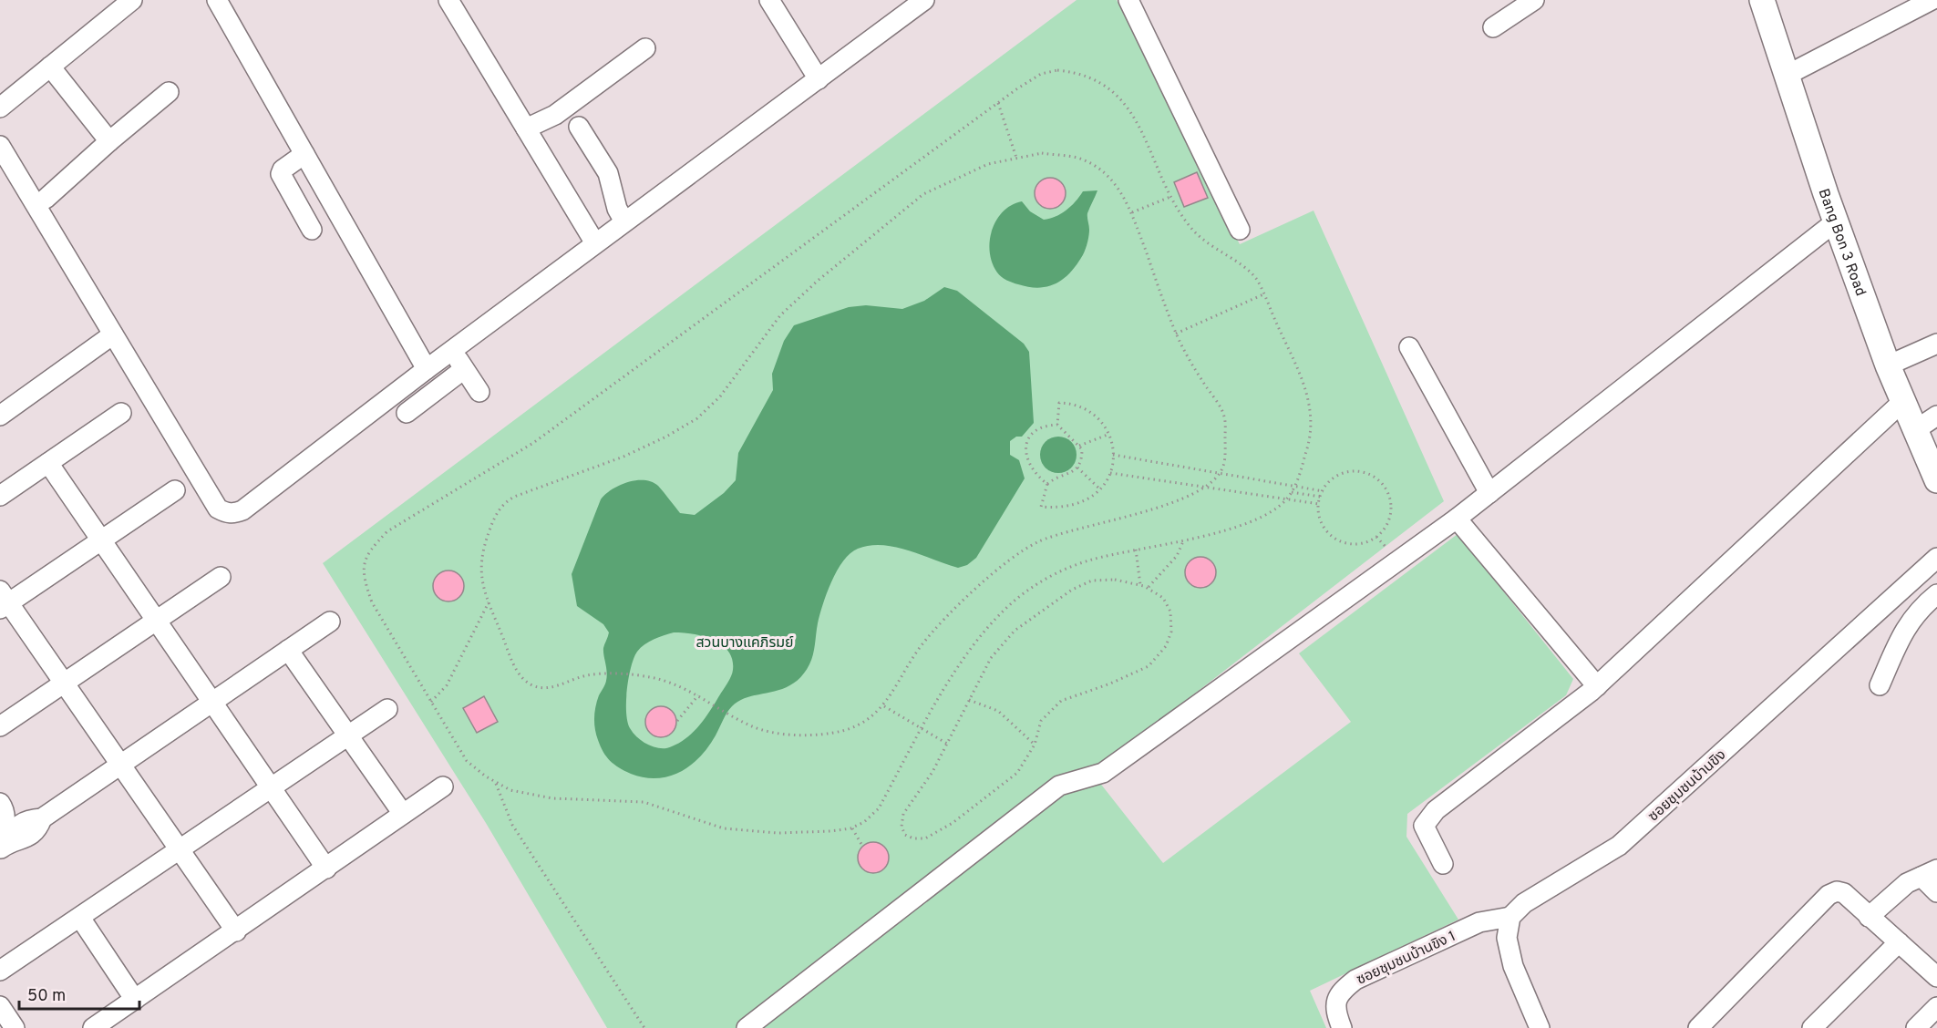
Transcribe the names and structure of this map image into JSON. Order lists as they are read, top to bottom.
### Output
{
  "streets": {
    "main road": ["Bang Bon 3 Road"],
    "street": ["ซอยชุมชนบ้านขิง", "ซอยชุมชนบ้านขิง 1"]
  },
  "crossings": [
    ["ซอยชุมชนบ้านขิง", "ซอยชุมชนบ้านขิง 1"]
  ],
  "parks": ["สวนบางแคภิรมย์"],
  "scale_bar": "50 m"
}
